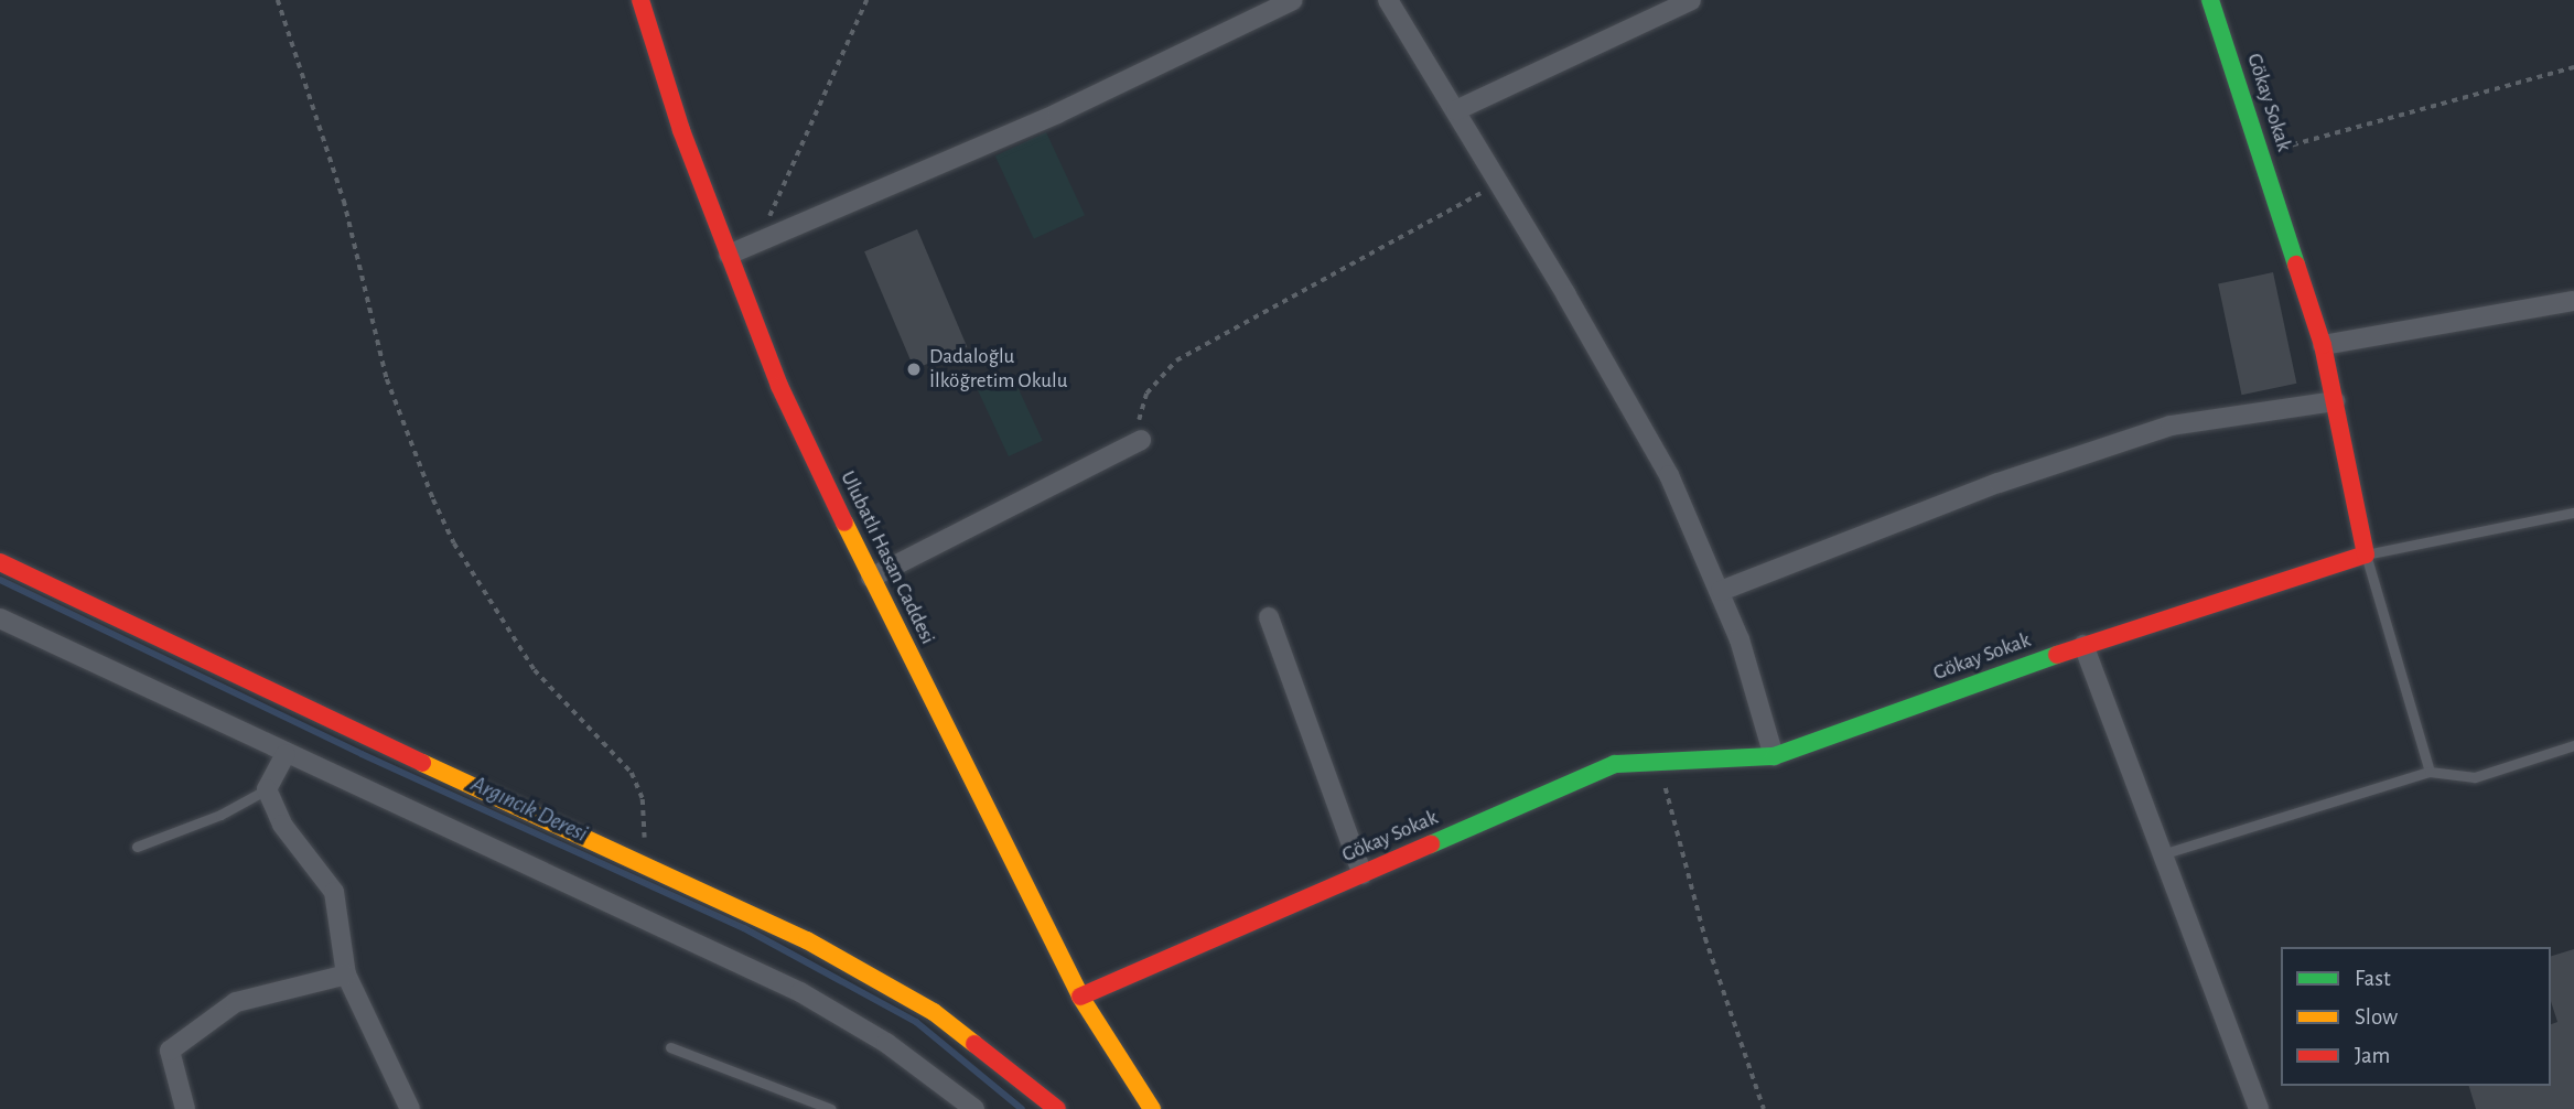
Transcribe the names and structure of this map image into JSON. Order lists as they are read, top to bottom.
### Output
{
  "streets": {
    "street": ["Gökay Sokak", "Ulubatlı Hasan Caddesi"]
  },
  "crossings": [
    ["Gökay Sokak", "Ulubatlı Hasan Caddesi"]
  ],
  "water": ["Argıncık Deresi"],
  "places": ["Dadaloğlu İlköğretim Okulu"],
  "legend": ["Fast", "Slow", "Jam"]
}
